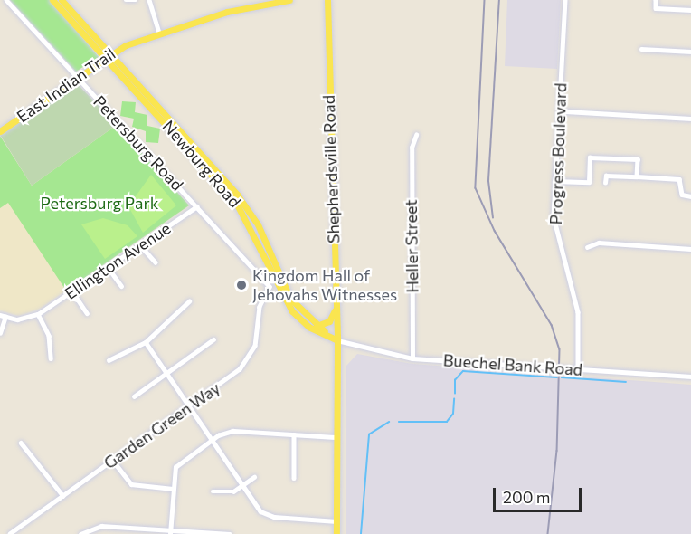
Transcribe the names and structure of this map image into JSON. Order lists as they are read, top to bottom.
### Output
{
  "streets": {
    "main road": ["East Indian Trail", "Newburg Road", "Shepherdsville Road"],
    "street": [
      "Petersburg Road",
      "Progress Boulevard",
      "Heller Street",
      "Ellington Avenue",
      "Buechel Bank Road",
      "Garden Green Way"
    ]
  },
  "crossings": [
    ["East Indian Trail", "Petersburg Road"],
    ["East Indian Trail", "Newburg Road"],
    ["Petersburg Road", "Ellington Avenue"],
    ["Petersburg Road", "Garden Green Way"],
    ["Progress Boulevard", "Buechel Bank Road"],
    ["Newburg Road", "Shepherdsville Road"],
    ["Newburg Road", "Buechel Bank Road"],
    ["Shepherdsville Road", "Buechel Bank Road"],
    ["Heller Street", "Buechel Bank Road"]
  ],
  "parks": ["Petersburg Park"],
  "places": ["Kingdom Hall of Jehovahs Witnesses"],
  "scale_bar": "200 m"
}
